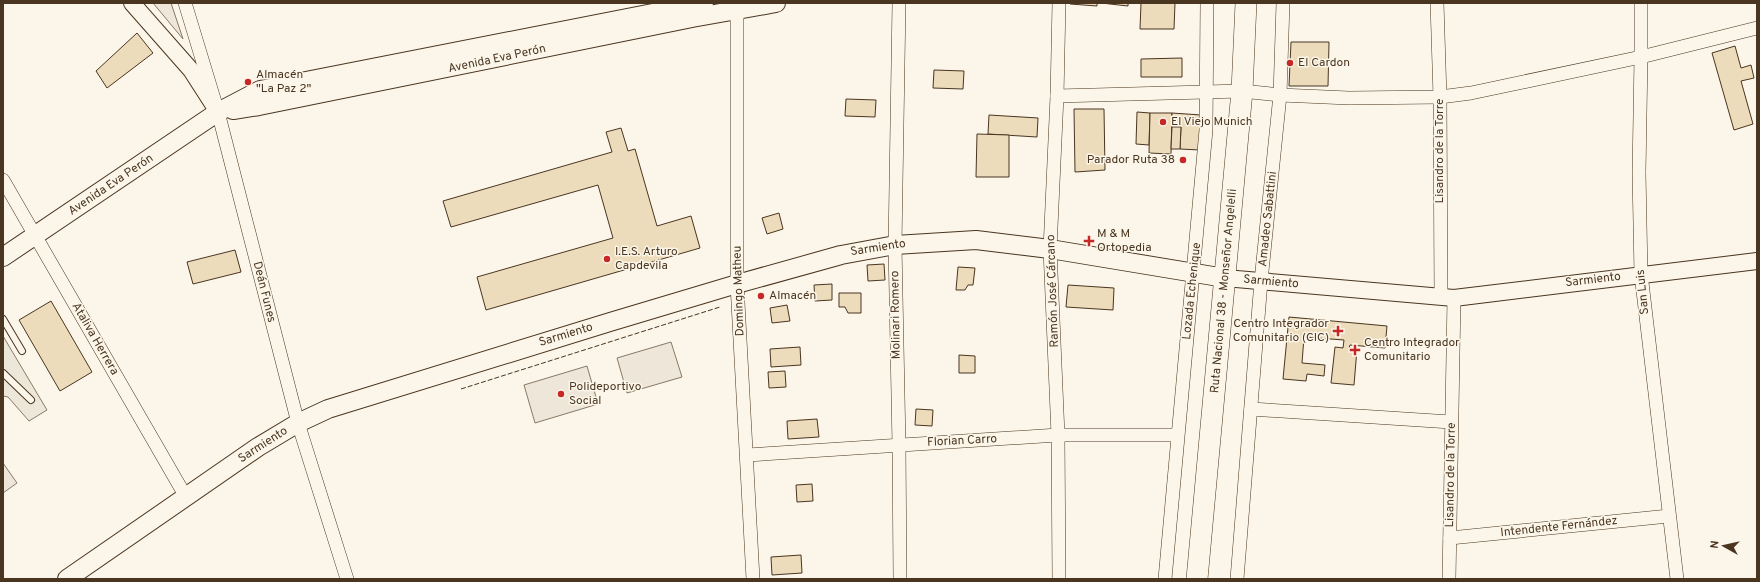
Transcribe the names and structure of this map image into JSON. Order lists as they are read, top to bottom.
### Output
{
  "streets": {
    "highway": ["Ruta Nacional 38 - Monseñor Angelelli"],
    "main road": ["Avenida Eva Perón", "Sarmiento"],
    "street": [
      "Lisandro de la Torre",
      "Amadeo Sabattini",
      "Domingo Matheu",
      "Ramón José Cárcano",
      "Lozada Echenique",
      "Deán Funes",
      "San Luis",
      "Molinari Romero",
      "Ataliva Herrera",
      "Florian Carro",
      "Intendente Fernández"
    ]
  },
  "crossings": [
    ["Avenida Eva Perón", "Domingo Matheu"],
    ["Avenida Eva Perón", "Deán Funes"],
    ["Avenida Eva Perón", "Ataliva Herrera"],
    ["Lisandro de la Torre", "Sarmiento"],
    ["Lisandro de la Torre", "Intendente Fernández"],
    ["Amadeo Sabattini", "Sarmiento"],
    ["Sarmiento", "Domingo Matheu"],
    ["Sarmiento", "Ramón José Cárcano"],
    ["Sarmiento", "Lozada Echenique"],
    ["Sarmiento", "Ruta Nacional 38 - Monseñor Angelelli"],
    ["Sarmiento", "Deán Funes"],
    ["Sarmiento", "San Luis"],
    ["Sarmiento", "Molinari Romero"],
    ["Sarmiento", "Ataliva Herrera"],
    ["Domingo Matheu", "Florian Carro"],
    ["Ramón José Cárcano", "Florian Carro"],
    ["Lozada Echenique", "Florian Carro"],
    ["San Luis", "Intendente Fernández"],
    ["Molinari Romero", "Florian Carro"]
  ],
  "places": {
    "other": [
      "El Cardon",
      "Almacén \"La Paz 2\"",
      "El Viejo Munich",
      "Parador Ruta 38",
      "I.E.S. Arturo Capdevila",
      "Almacén",
      "Polideportivo Social"
    ],
    "health": ["M & M Ortopedia", "Centro Integrador Comunitario (CIC)", "Centro Integrador Comunitario"]
  },
  "north": "left"
}
